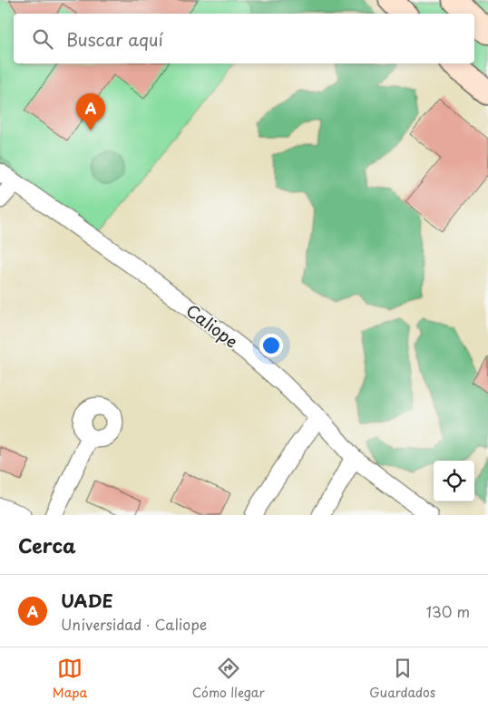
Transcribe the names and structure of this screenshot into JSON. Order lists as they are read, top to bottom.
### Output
{
  "streets": {
    "street": ["Caliope"]
  },
  "page": {
    "search": "Buscar aquí",
    "pins": "A",
    "heading": "Cerca",
    "list": [
      {
        "mark": "A",
        "name": "UADE",
        "note": "Universidad · Caliope",
        "value": "130 m"
      }
    ],
    "nav": ["Mapa", "Cómo llegar", "Guardados"]
  }
}
